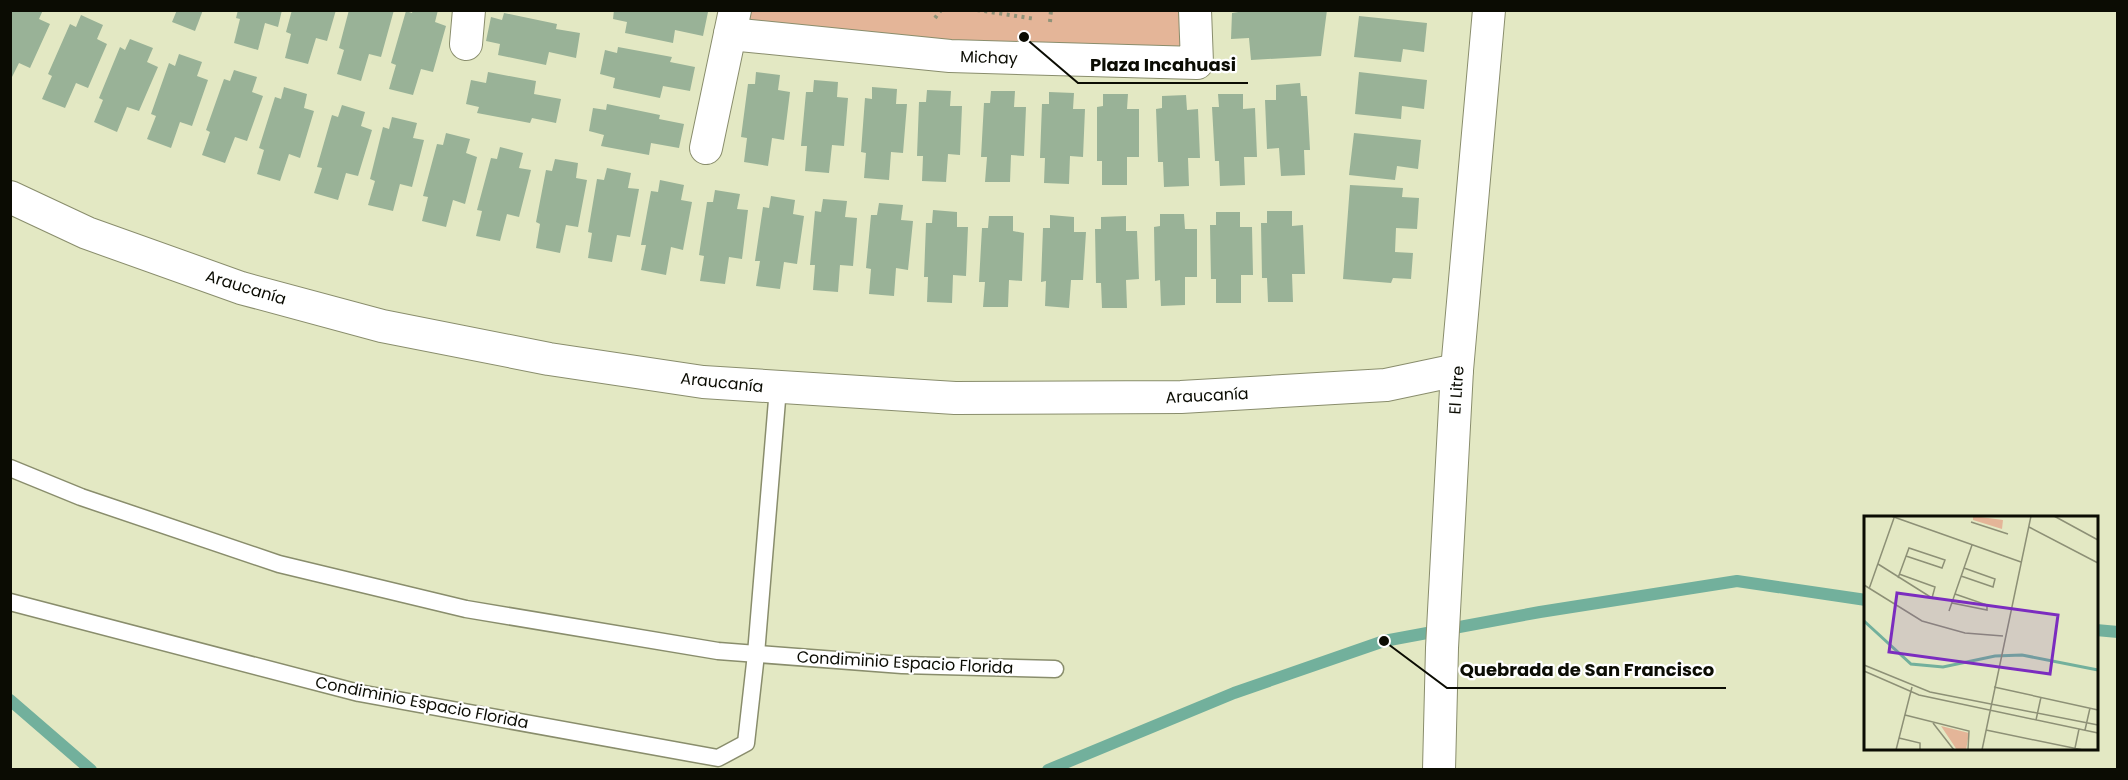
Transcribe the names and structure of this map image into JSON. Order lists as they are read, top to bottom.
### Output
{
  "streets": {
    "street": ["Michay", "Araucanía", "El Litre"],
    "lane": ["Condiminio Espacio Florida"]
  },
  "crossings": [
    ["Araucanía", "El Litre"],
    ["Araucanía", "Condiminio Espacio Florida"]
  ],
  "places": ["Plaza Incahuasi", "Quebrada de San Francisco"]
}
